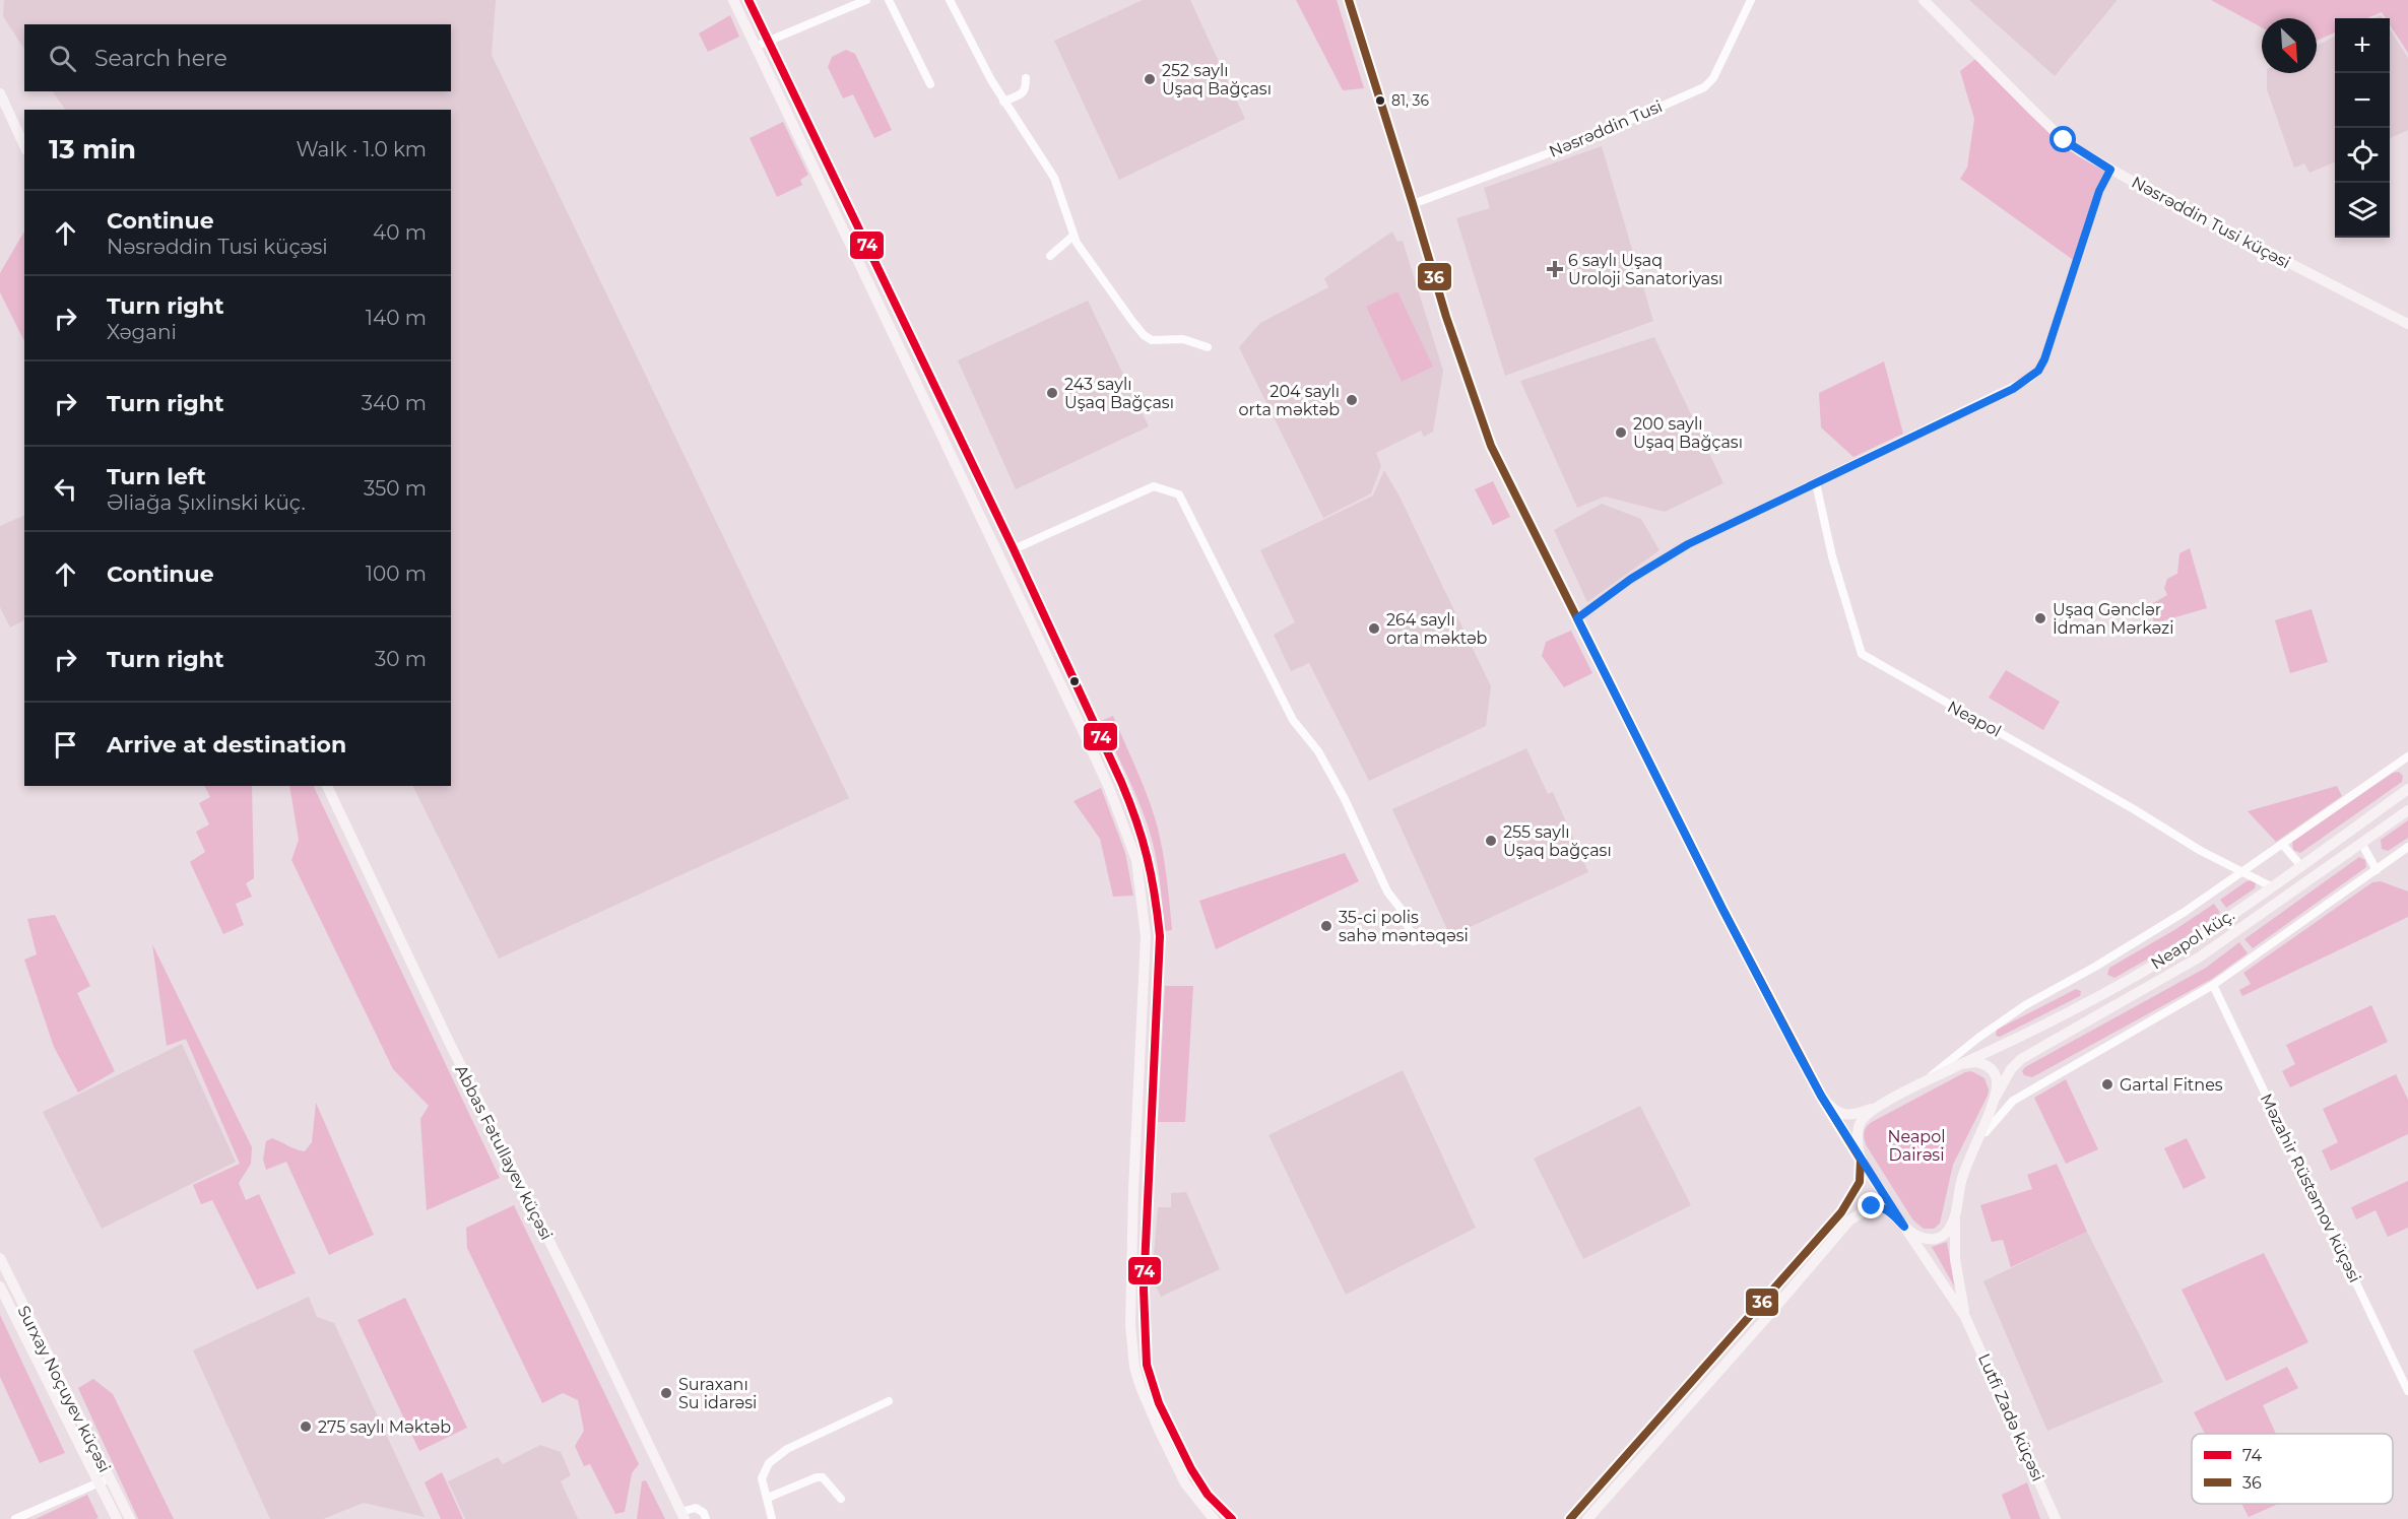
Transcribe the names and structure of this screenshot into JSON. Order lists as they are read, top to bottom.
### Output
{
  "streets": {
    "main road": [
      "Nəsrəddin Tusi küçəsi",
      "Neapol küç.",
      "Abbas Fətullayev küçəsi",
      "Surxay Noçuyev küçəsi",
      "Lutfi Zadə küçəsi"
    ],
    "street": ["Nəsrəddin Tusi", "Neapol", "Məzahir Rüstəmov küçəsi"]
  },
  "crossings": [
    ["Neapol", "Neapol küç."],
    ["Neapol küç.", "Lutfi Zadə küçəsi"]
  ],
  "parks": ["Neapol Dairəsi"],
  "places": {
    "other": [
      "252 saylı Uşaq Bağçası",
      "81, 36",
      "243 saylı Uşaq Bağçası",
      "204 saylı orta məktəb",
      "200 saylı Uşaq Bağçası",
      "Uşaq Gənclər İdman Mərkəzi",
      "264 saylı orta məktəb",
      "255 saylı Uşaq bağçası",
      "35-ci polis sahə məntəqəsi",
      "Gartal Fitnes",
      "Suraxanı Su idarəsi",
      "275 saylı Məktəb"
    ],
    "health": ["6 saylı Uşaq Uroloji Sanatoriyası"]
  },
  "lines": ["transit line 74", "transit line 36"],
  "legend": ["74", "36"],
  "north": "bottom right",
  "page": {
    "map_buttons": ["+", "−"],
    "search": "Search here",
    "heading": ["13 min", "Walk · 1.0 km"],
    "list": [
      ["Continue", "Nəsrəddin Tusi küçəsi", "40 m"],
      ["Turn right", "Xəgani", "140 m"],
      ["Turn right", "340 m"],
      ["Turn left", "Əliağa Şıxlinski küç.", "350 m"],
      ["Continue", "100 m"],
      ["Turn right", "30 m"],
      "Arrive at destination"
    ]
  }
}
